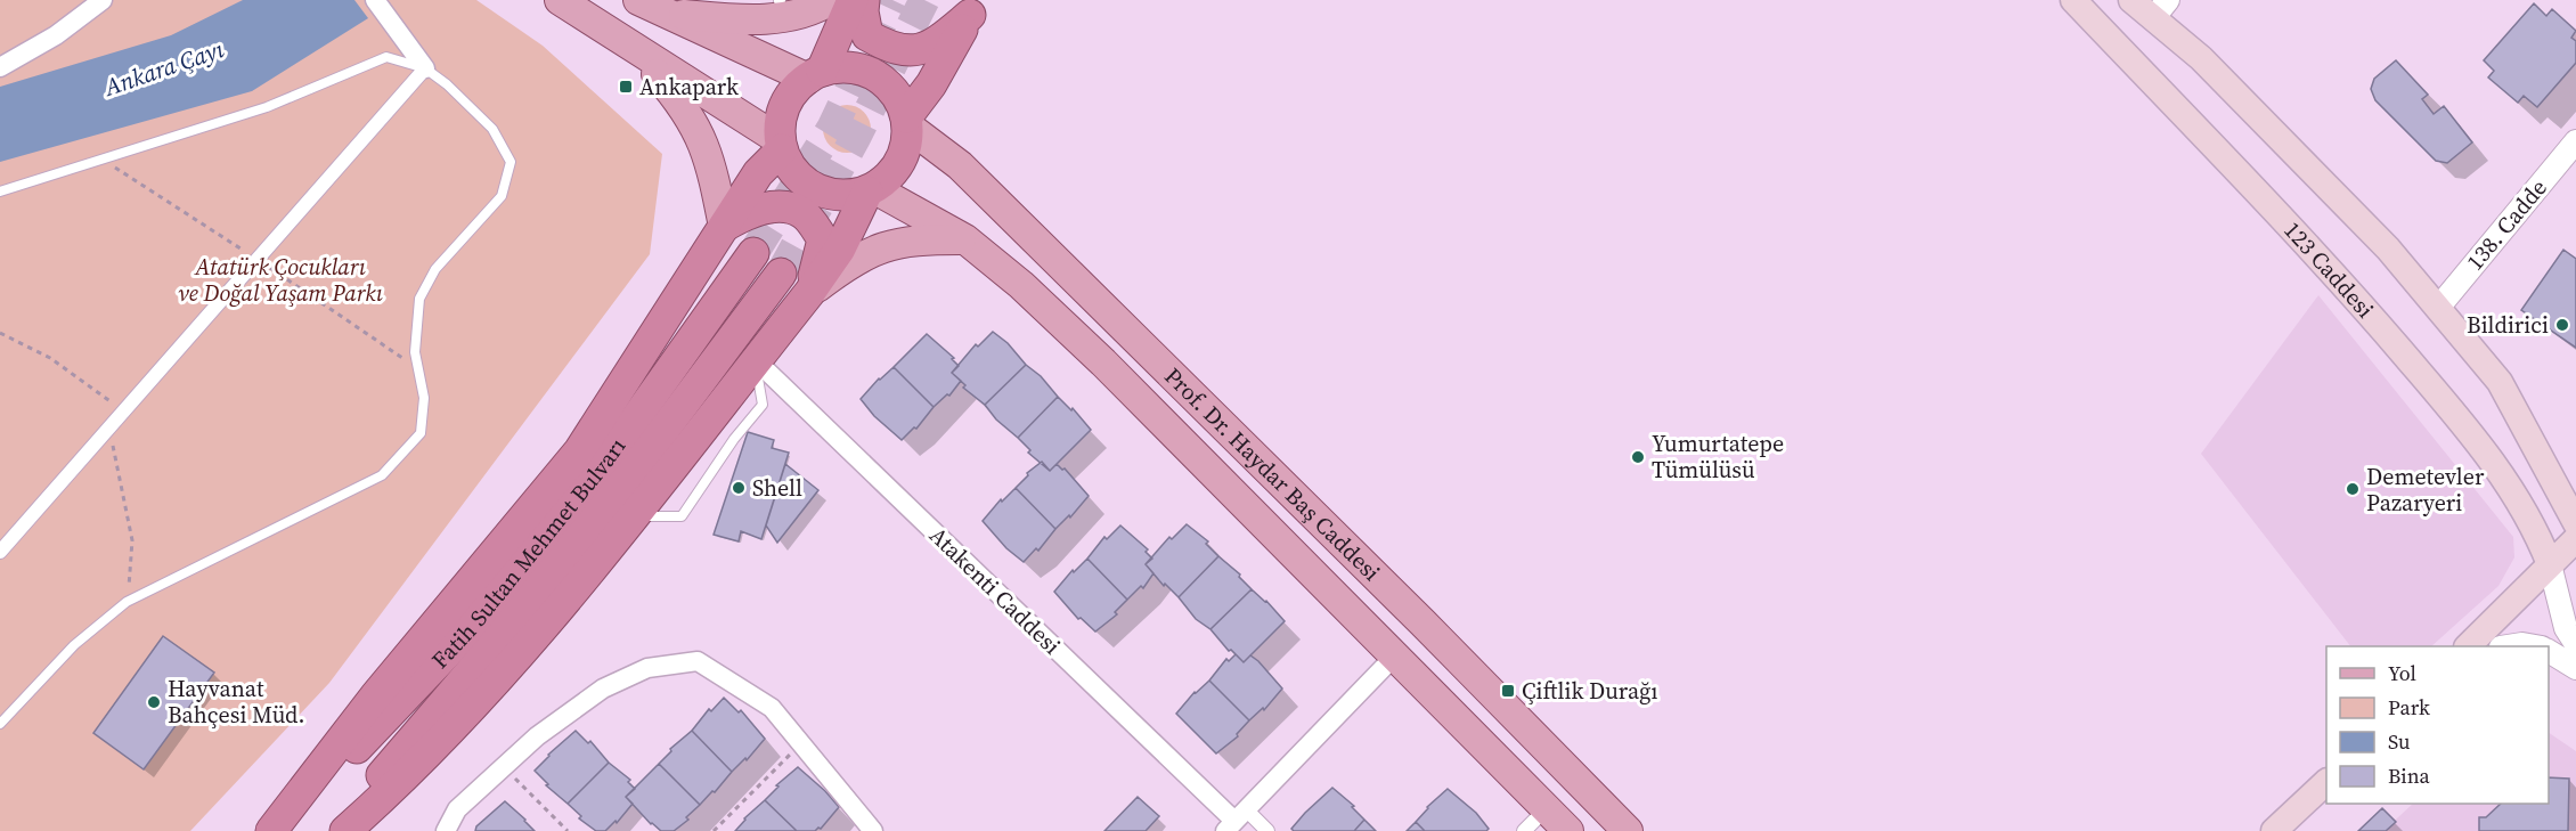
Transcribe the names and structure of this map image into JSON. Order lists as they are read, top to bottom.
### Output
{
  "streets": {
    "highway": ["Fatih Sultan Mehmet Bulvarı"],
    "main road": ["123 Caddesi", "Prof. Dr. Haydar Baş Caddesi"],
    "street": ["138. Cadde", "Atakenti Caddesi"]
  },
  "water": ["Ankara Çayı"],
  "parks": ["Atatürk Çocukları ve Doğal Yaşam Parkı"],
  "places": {
    "transit": ["Ankapark", "Çiftlik Durağı"],
    "other": [
      "Bildirici",
      "Yumurtatepe Tümülüsü",
      "Shell",
      "Demetevler Pazaryeri",
      "Hayvanat Bahçesi Müd."
    ]
  },
  "legend": [
    "Yol",
    "Park",
    "Su",
    "Bina"
  ]
}
